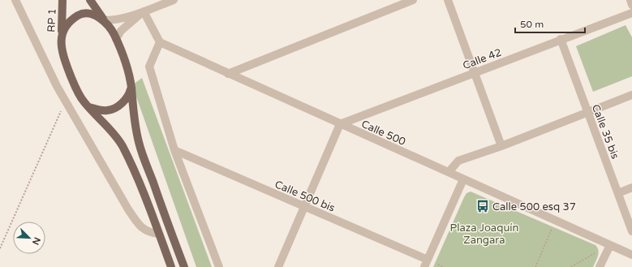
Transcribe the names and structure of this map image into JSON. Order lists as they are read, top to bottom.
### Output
{
  "streets": {
    "main road": ["RP 1"],
    "street": [
      "Calle 42",
      "Calle 35 bis",
      "Calle 500",
      "Calle 500 bis"
    ]
  },
  "crossings": [
    ["Calle 42", "Calle 35 bis"],
    ["Calle 42", "Calle 500"]
  ],
  "parks": ["Plaza Joaquín Zangara"],
  "places": {
    "bus stop": ["Calle 500 esq 37"]
  },
  "scale_bar": "50 m",
  "north": "bottom right"
}
